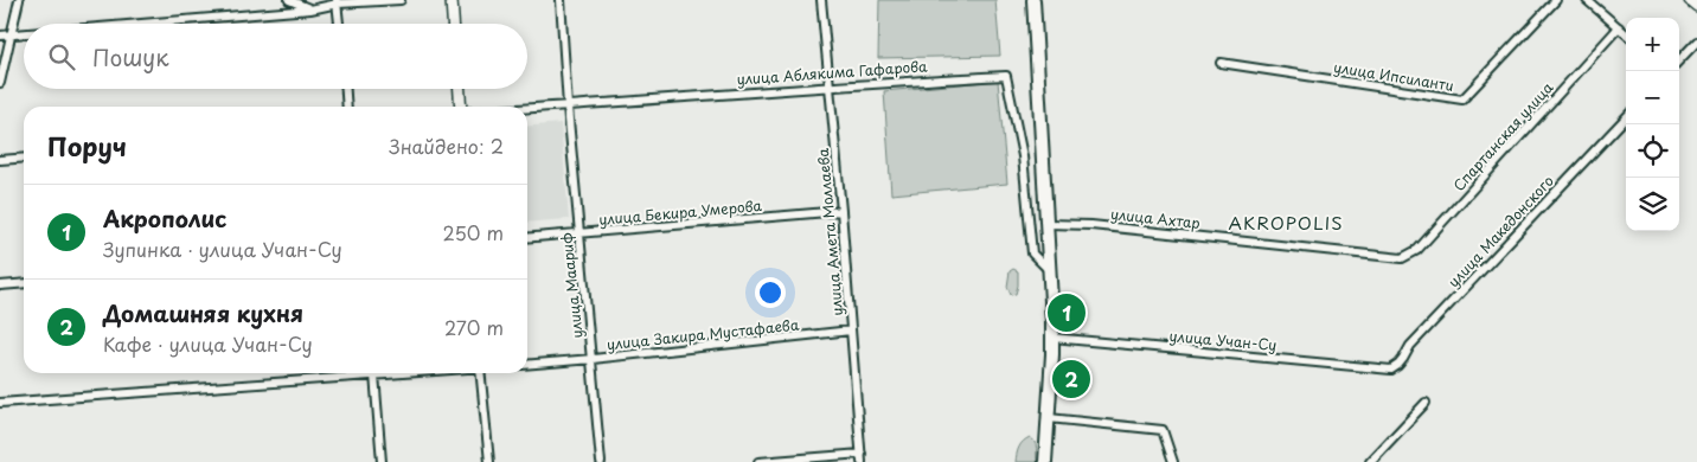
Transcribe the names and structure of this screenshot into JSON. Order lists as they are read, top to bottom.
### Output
{
  "streets": {
    "street": [
      "улица Аблякима Гафарова",
      "улица Ипсиланти",
      "Спартанская улица",
      "улица Бекира Умерова",
      "улица Ахтар",
      "улица Македонского",
      "улица Амета Моллаева",
      "улица Маариф",
      "улица Закира Мустафаева",
      "улица Учан-Су"
    ]
  },
  "crossings": [
    ["улица Аблякима Гафарова", "улица Амета Моллаева"],
    ["улица Аблякима Гафарова", "улица Маариф"],
    ["Спартанская улица", "улица Ахтар"],
    ["улица Бекира Умерова", "улица Амета Моллаева"],
    ["улица Бекира Умерова", "улица Маариф"],
    ["улица Македонского", "улица Учан-Су"],
    ["улица Амета Моллаева", "улица Закира Мустафаева"],
    ["улица Маариф", "улица Закира Мустафаева"]
  ],
  "districts": ["AKROPOLIS"],
  "page": {
    "map_buttons": ["+", "−"],
    "search": "Пошук",
    "heading": ["Поруч", "Знайдено: 2"],
    "list": [
      {
        "mark": "1",
        "name": "Акрополис",
        "note": "Зупинка · улица Учан-Су",
        "value": "250 m"
      },
      {
        "mark": "2",
        "name": "Домашняя кухня",
        "note": "Кафе · улица Учан-Су",
        "value": "270 m"
      }
    ],
    "pins": ["1", "2"]
  }
}
